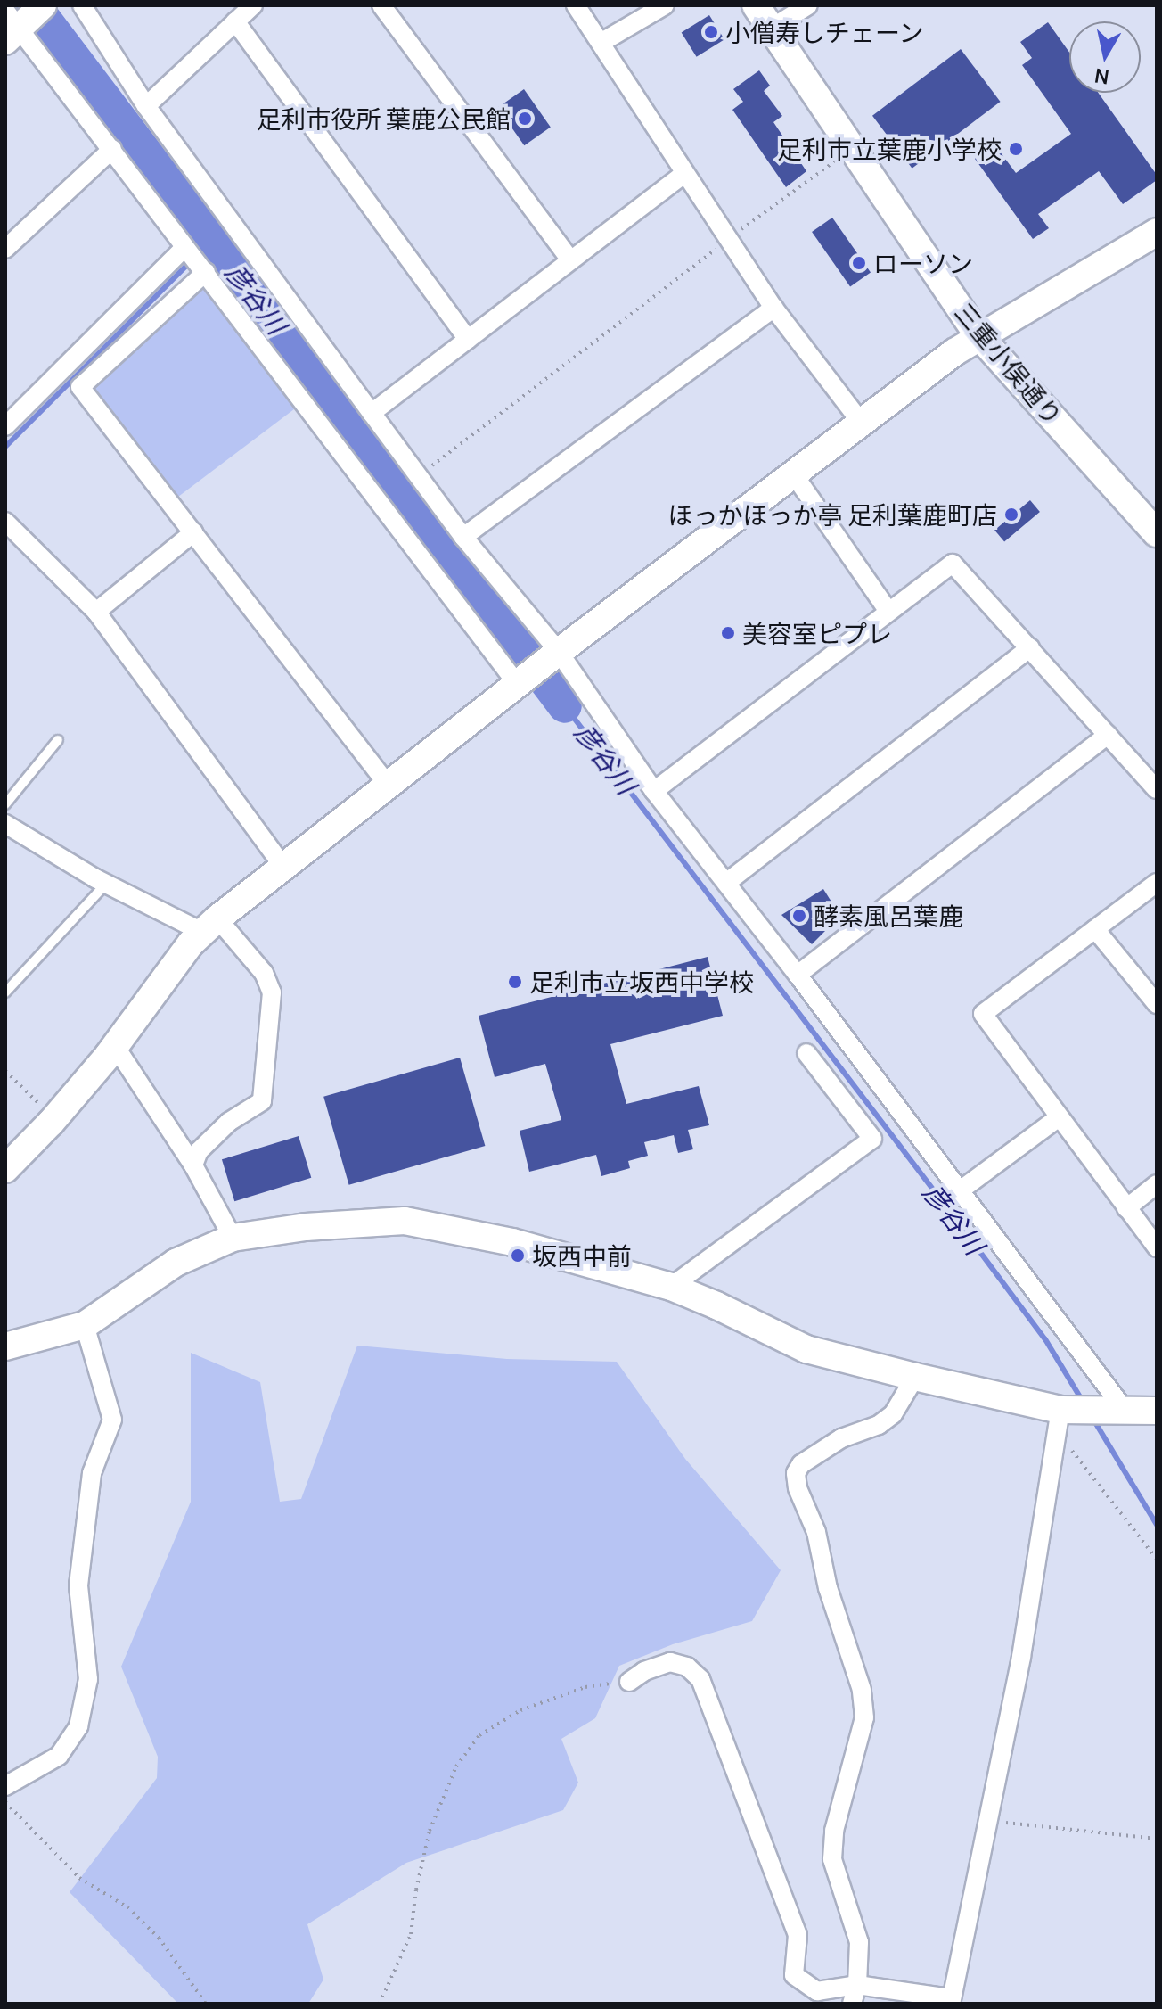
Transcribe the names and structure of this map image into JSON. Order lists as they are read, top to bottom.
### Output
{
  "streets": {
    "street": ["三重小俣通り"]
  },
  "water": ["彦谷川"],
  "places": [
    "小僧寿しチェーン",
    "足利市役所 葉鹿公民館",
    "足利市立葉鹿小学校",
    "ローソン",
    "ほっかほっか亭 足利葉鹿町店",
    "美容室ピプレ",
    "酵素風呂葉鹿",
    "足利市立坂西中学校",
    "坂西中前"
  ],
  "north": "bottom"
}
